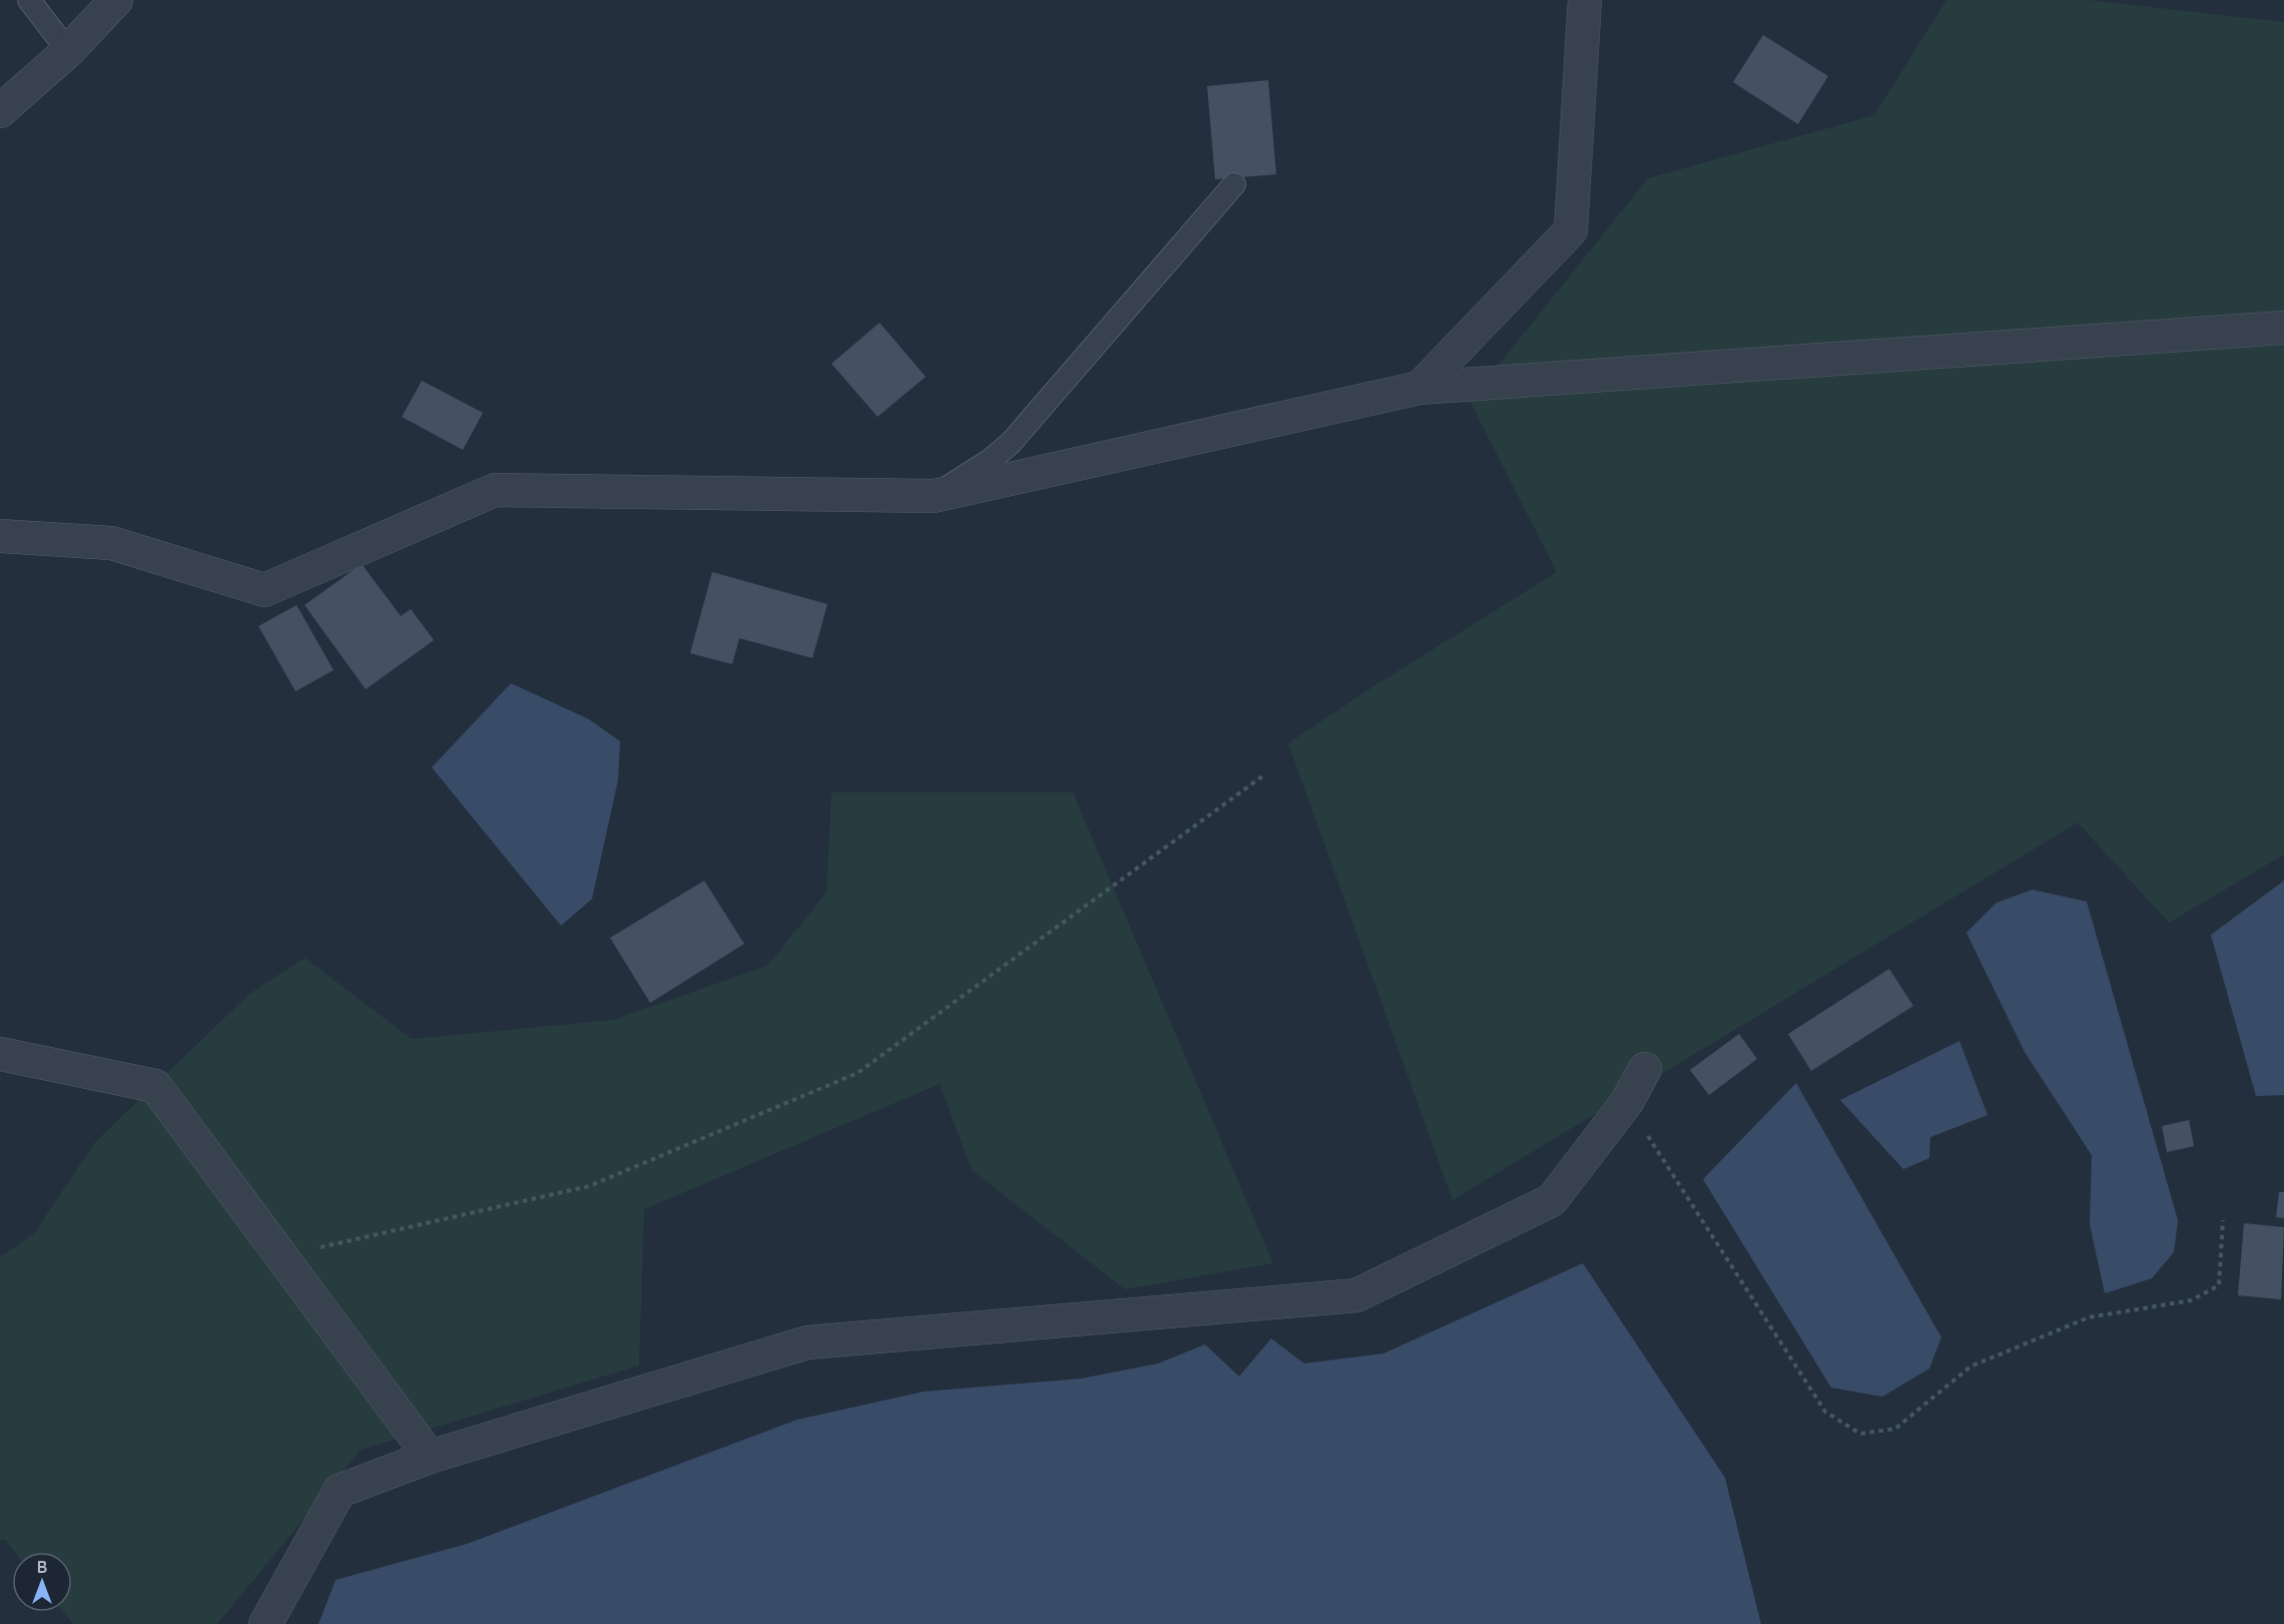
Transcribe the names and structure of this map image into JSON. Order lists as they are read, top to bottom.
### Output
{
  "north": "top"
}
